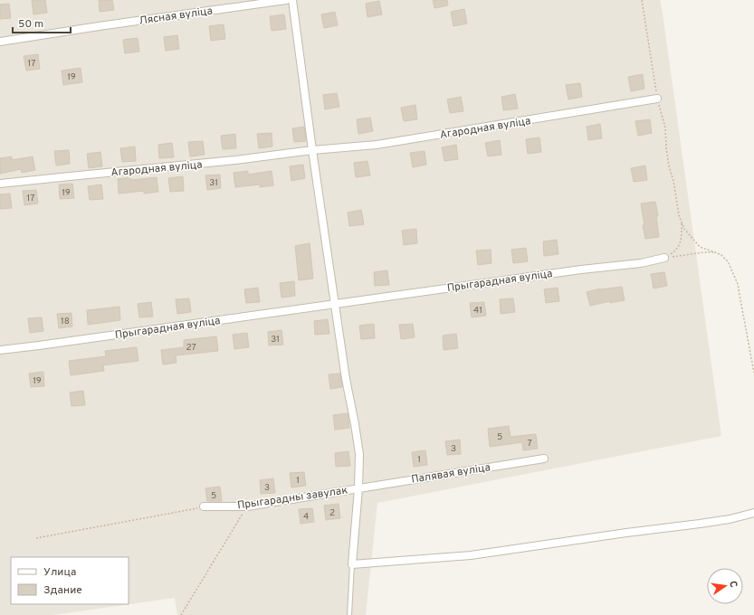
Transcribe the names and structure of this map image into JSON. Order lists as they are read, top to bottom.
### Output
{
  "streets": {
    "street": [
      "Лясная вуліца",
      "Агародная вуліца",
      "Прыгарадная вуліца",
      "Палявая вуліца",
      "Прыгарадны завулак"
    ]
  },
  "crossings": [
    ["Палявая вуліца", "Прыгарадны завулак"]
  ],
  "house_numbers": [
    "17",
    "19",
    "31",
    "19",
    "17",
    "41",
    "18",
    "31",
    "27",
    "19",
    "5",
    "7",
    "3",
    "1",
    "1",
    "3",
    "5",
    "2",
    "4"
  ],
  "legend": ["Улица", "Здание"],
  "scale_bar": "50 m",
  "north": "right"
}
